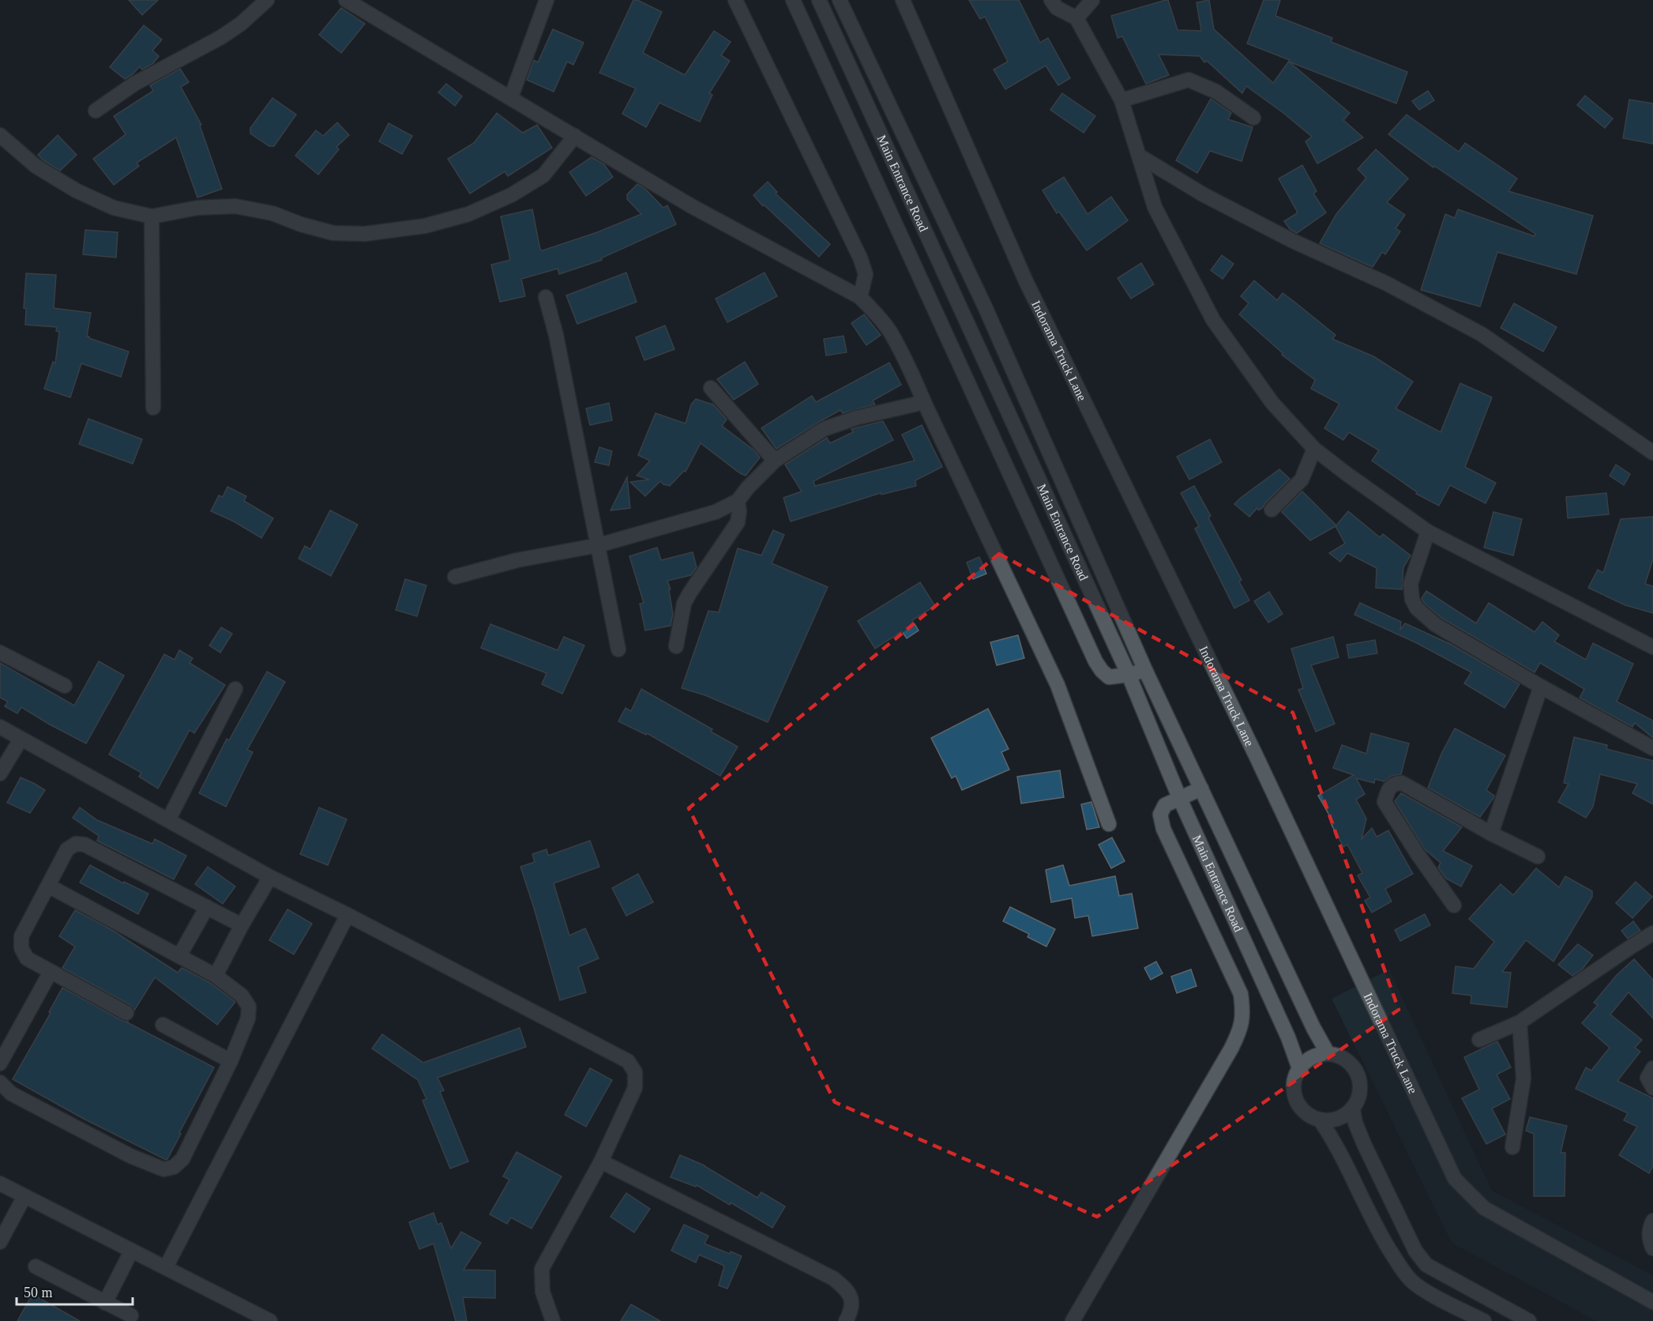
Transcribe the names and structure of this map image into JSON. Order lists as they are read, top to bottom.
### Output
{
  "streets": {
    "street": ["Main Entrance Road", "Indorama Truck Lane"]
  },
  "scale_bar": "50 m"
}
